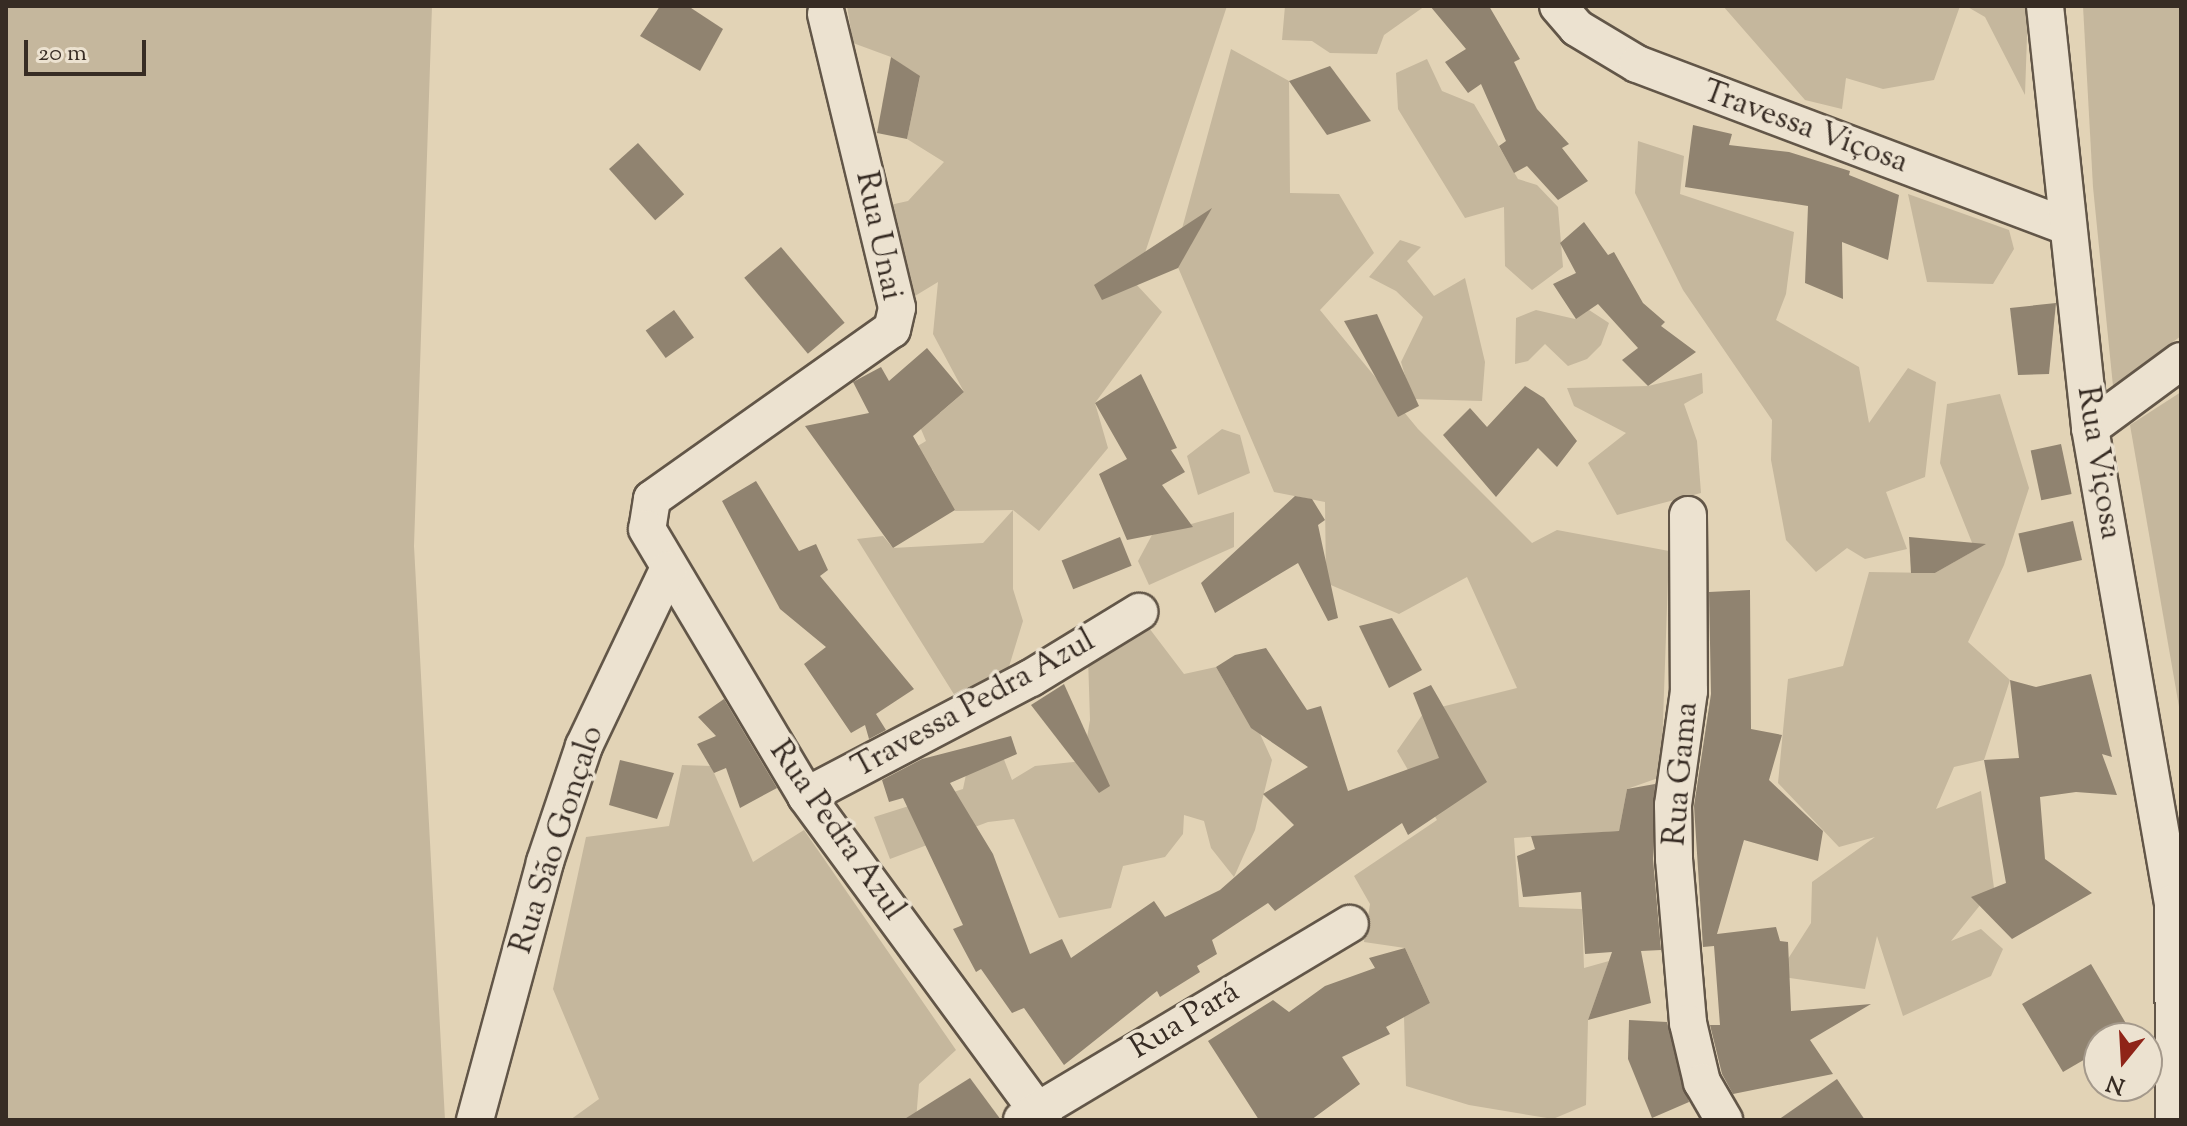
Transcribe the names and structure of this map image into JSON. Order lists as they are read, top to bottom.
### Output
{
  "streets": {
    "street": [
      "Travessa Viçosa",
      "Rua Unai",
      "Rua Viçosa",
      "Travessa Pedra Azul",
      "Rua Gama",
      "Rua Pedra Azul",
      "Rua São Gonçalo",
      "Rua Pará"
    ]
  },
  "crossings": [
    ["Travessa Viçosa", "Rua Viçosa"],
    ["Rua Unai", "Rua Pedra Azul"],
    ["Travessa Pedra Azul", "Rua Pedra Azul"],
    ["Rua Pedra Azul", "Rua São Gonçalo"],
    ["Rua Pedra Azul", "Rua Pará"]
  ],
  "scale_bar": "20 m",
  "north": "bottom"
}
